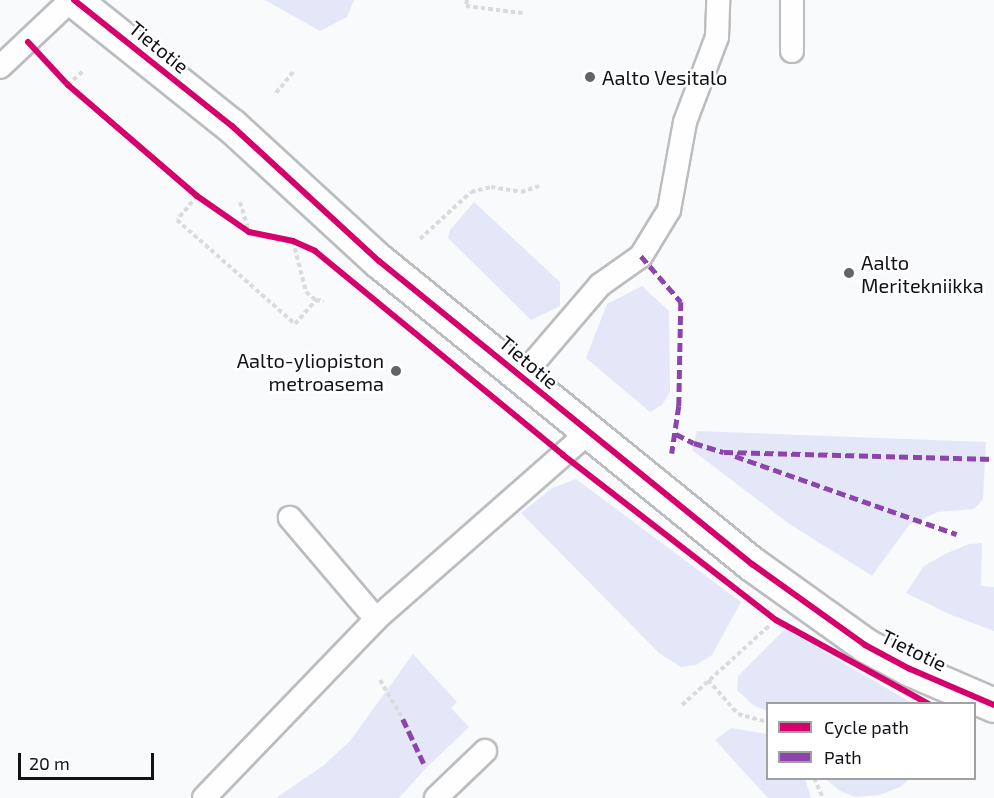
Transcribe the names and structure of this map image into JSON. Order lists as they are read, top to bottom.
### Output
{
  "streets": {
    "street": ["Tietotie"]
  },
  "places": ["Aalto Vesitalo", "Aalto Meritekniikka", "Aalto-yliopiston metroasema"],
  "legend": ["Cycle path", "Path"],
  "scale_bar": "20 m"
}
